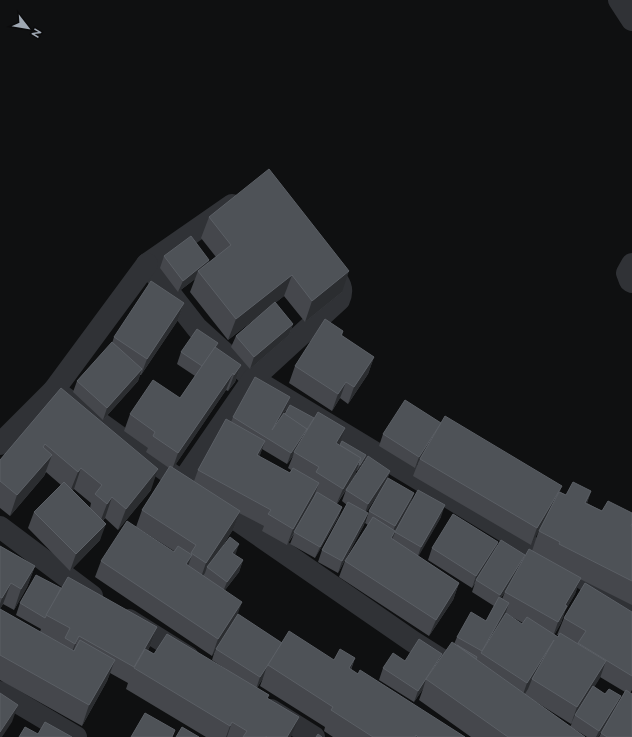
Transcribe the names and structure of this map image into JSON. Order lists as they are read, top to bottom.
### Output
{
  "north": "bottom right"
}
